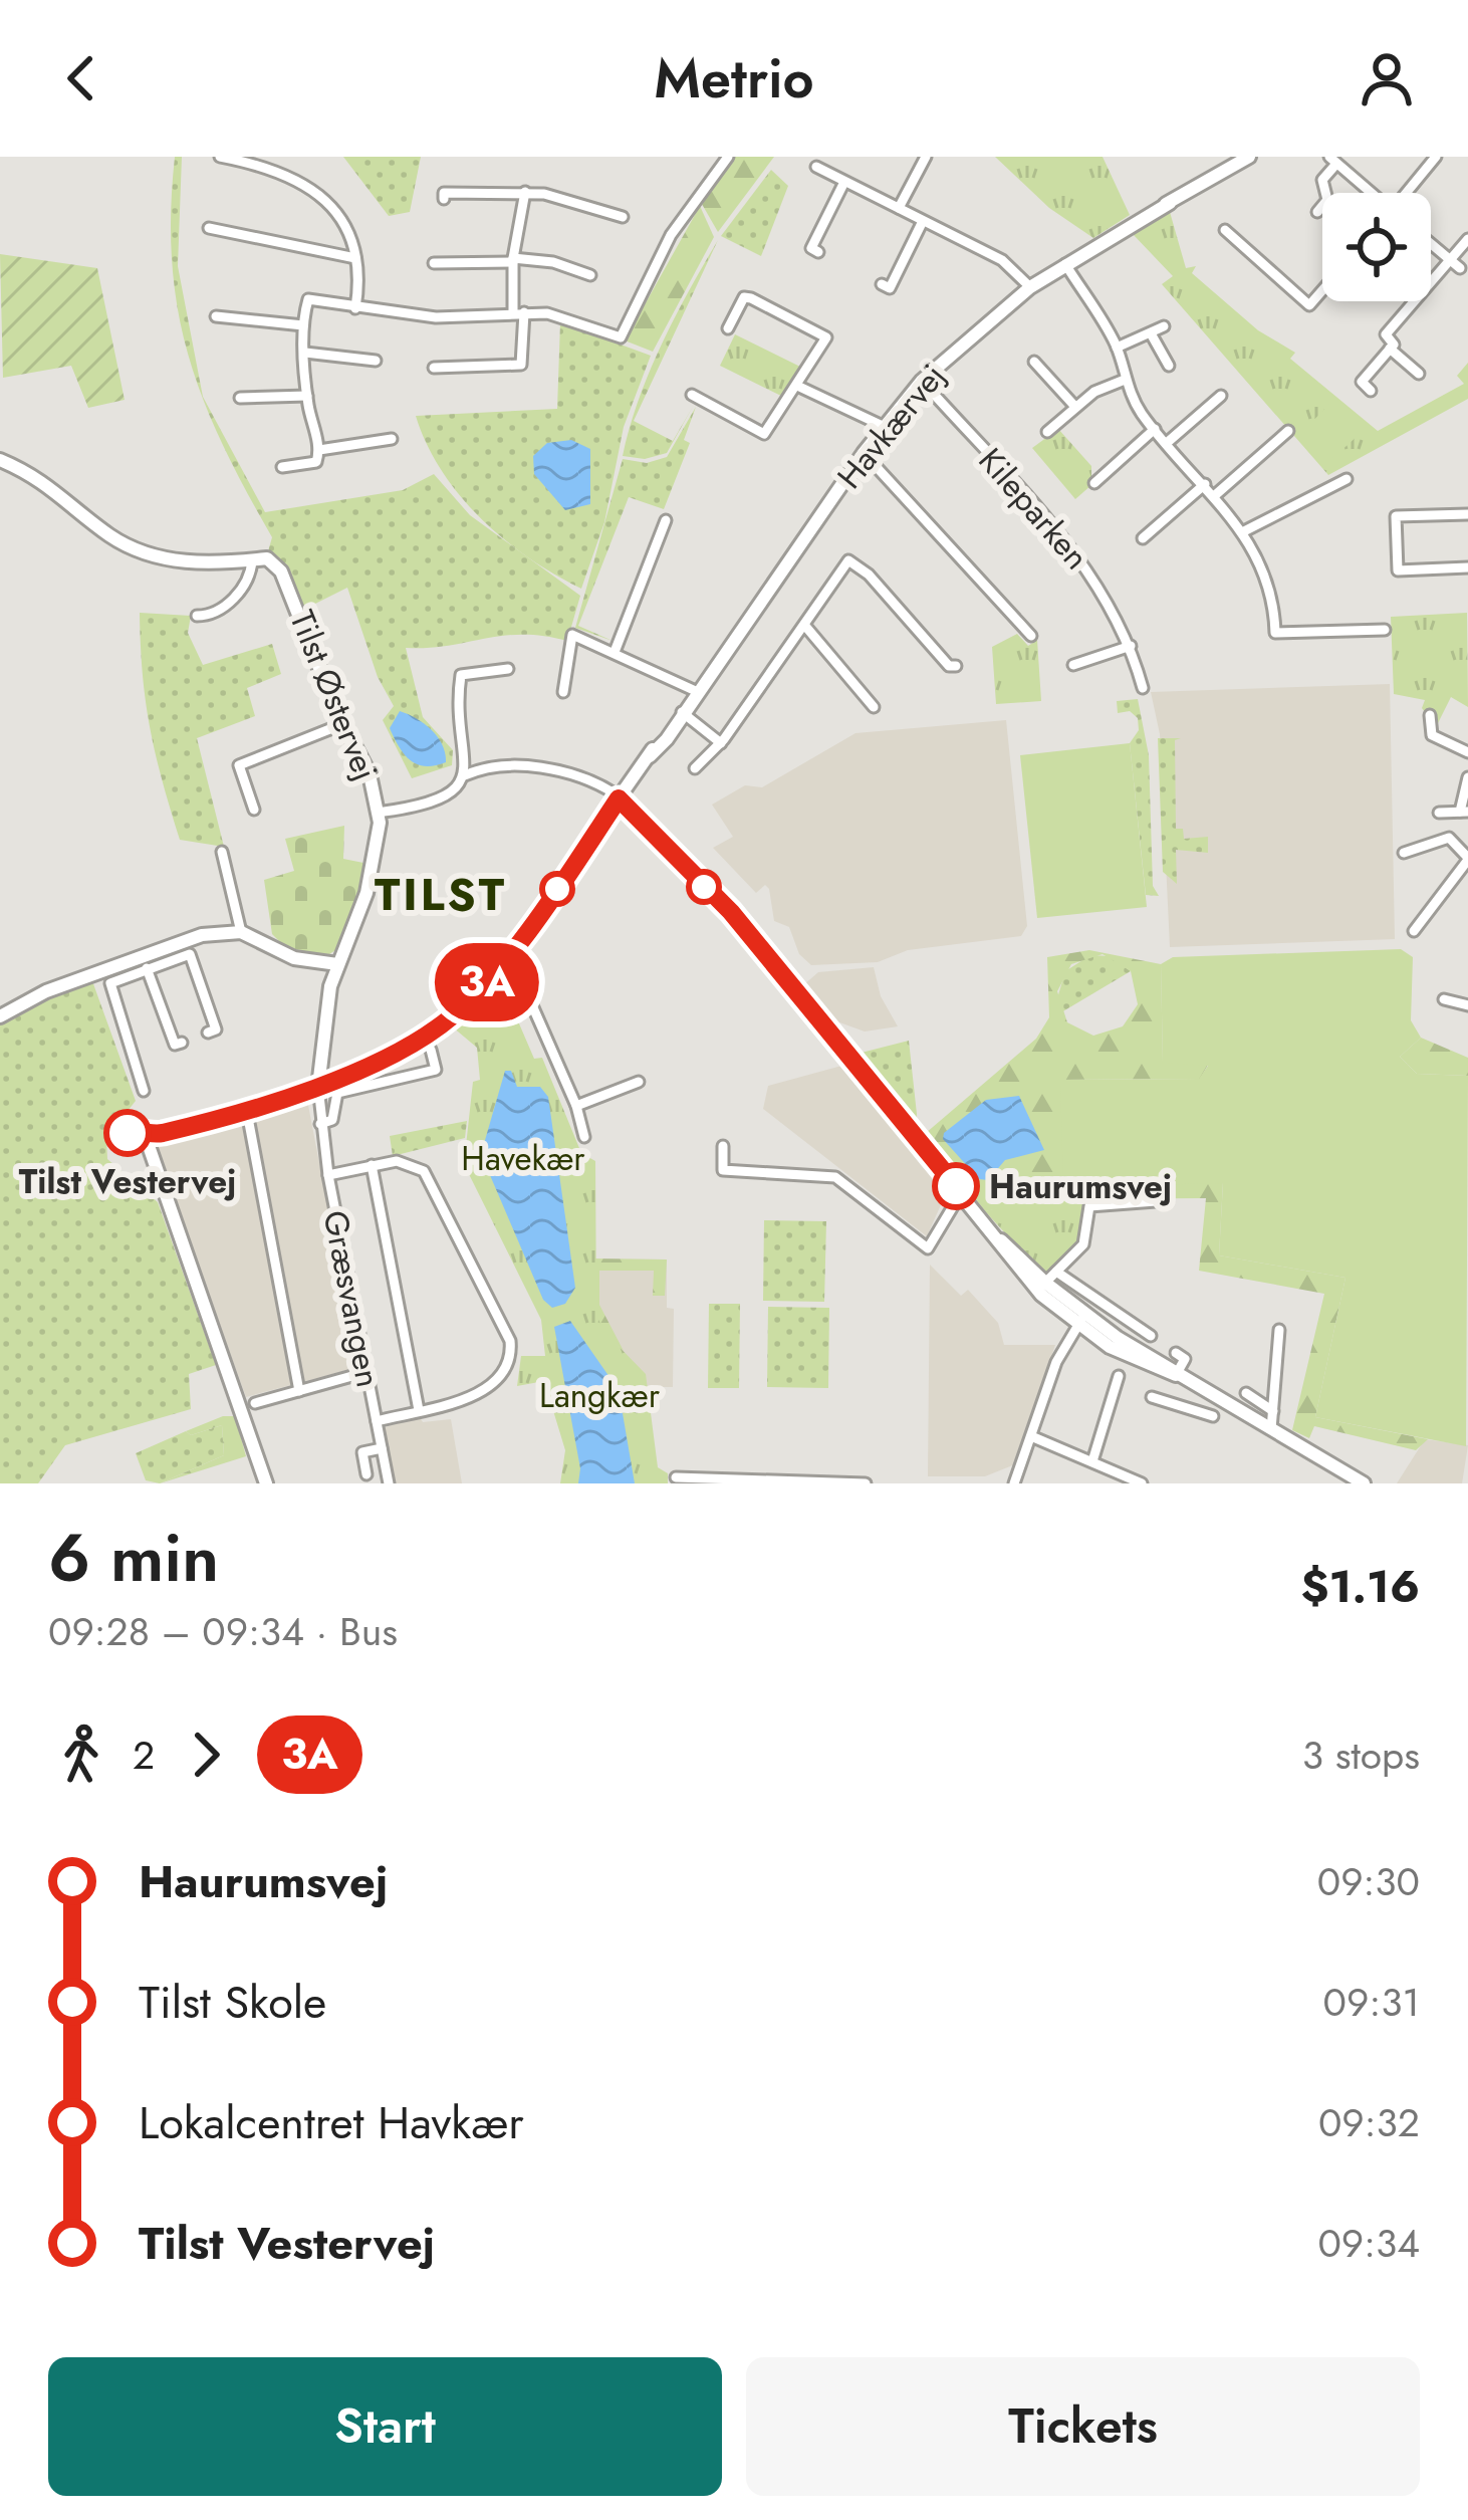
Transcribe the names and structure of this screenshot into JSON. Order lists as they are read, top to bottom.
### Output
{
  "streets": {
    "street": [
      "Havkærvej",
      "Kileparken",
      "Tilst Østervej",
      "Græsvangen"
    ]
  },
  "crossings": [
    ["Havkærvej", "Kileparken"],
    ["Havkærvej", "Tilst Østervej"],
    ["Havkærvej", "Græsvangen"],
    ["Tilst Østervej", "Græsvangen"]
  ],
  "districts": ["TILST"],
  "parks": ["Havekær", "Langkær"],
  "places": ["Tilst Vestervej", "Haurumsvej"],
  "lines": ["bus line 3A"],
  "page": {
    "header": "Metrio",
    "on_map": "3A",
    "heading": ["6 min", "09:28 – 09:34 · Bus", "$1.16"],
    "legs": ["2", "3A", "3 stops"],
    "list": [
      {
        "name": "Haurumsvej",
        "value": "09:30"
      },
      {
        "name": "Tilst Skole",
        "value": "09:31"
      },
      {
        "name": "Lokalcentret Havkær",
        "value": "09:32"
      },
      {
        "name": "Tilst Vestervej",
        "value": "09:34"
      }
    ],
    "buttons": ["Start", "Tickets"]
  }
}
